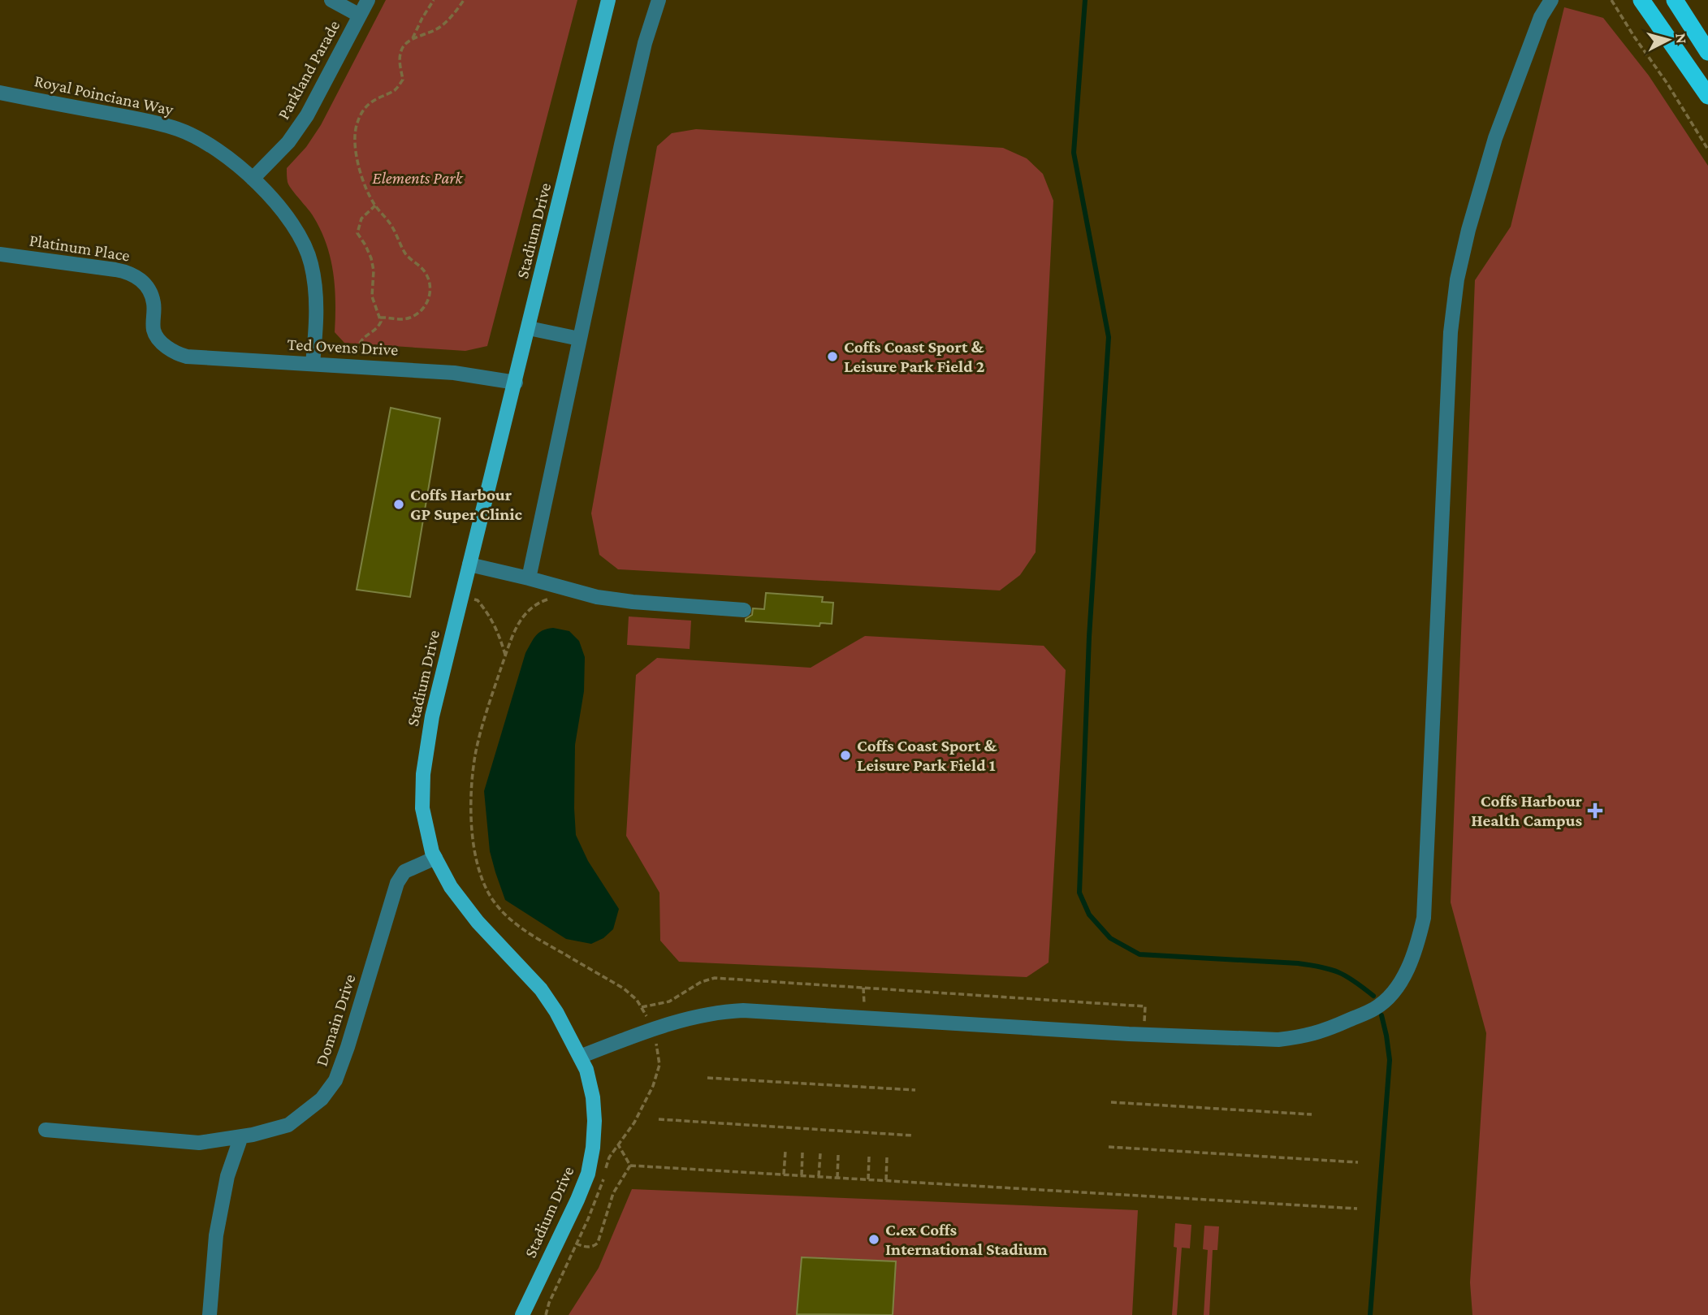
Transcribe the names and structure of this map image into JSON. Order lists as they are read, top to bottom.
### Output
{
  "streets": {
    "main road": ["Stadium Drive"],
    "street": [
      "Parkland Parade",
      "Royal Poinciana Way",
      "Platinum Place",
      "Ted Ovens Drive",
      "Domain Drive"
    ]
  },
  "crossings": [
    ["Parkland Parade", "Royal Poinciana Way"],
    ["Royal Poinciana Way", "Ted Ovens Drive"],
    ["Stadium Drive", "Ted Ovens Drive"],
    ["Stadium Drive", "Domain Drive"],
    ["Platinum Place", "Ted Ovens Drive"]
  ],
  "parks": ["Elements Park"],
  "places": {
    "other": [
      "Coffs Coast Sport & Leisure Park Field 2",
      "Coffs Harbour GP Super Clinic",
      "Coffs Coast Sport & Leisure Park Field 1",
      "C.ex Coffs International Stadium"
    ],
    "health": ["Coffs Harbour Health Campus"]
  },
  "north": "right"
}
